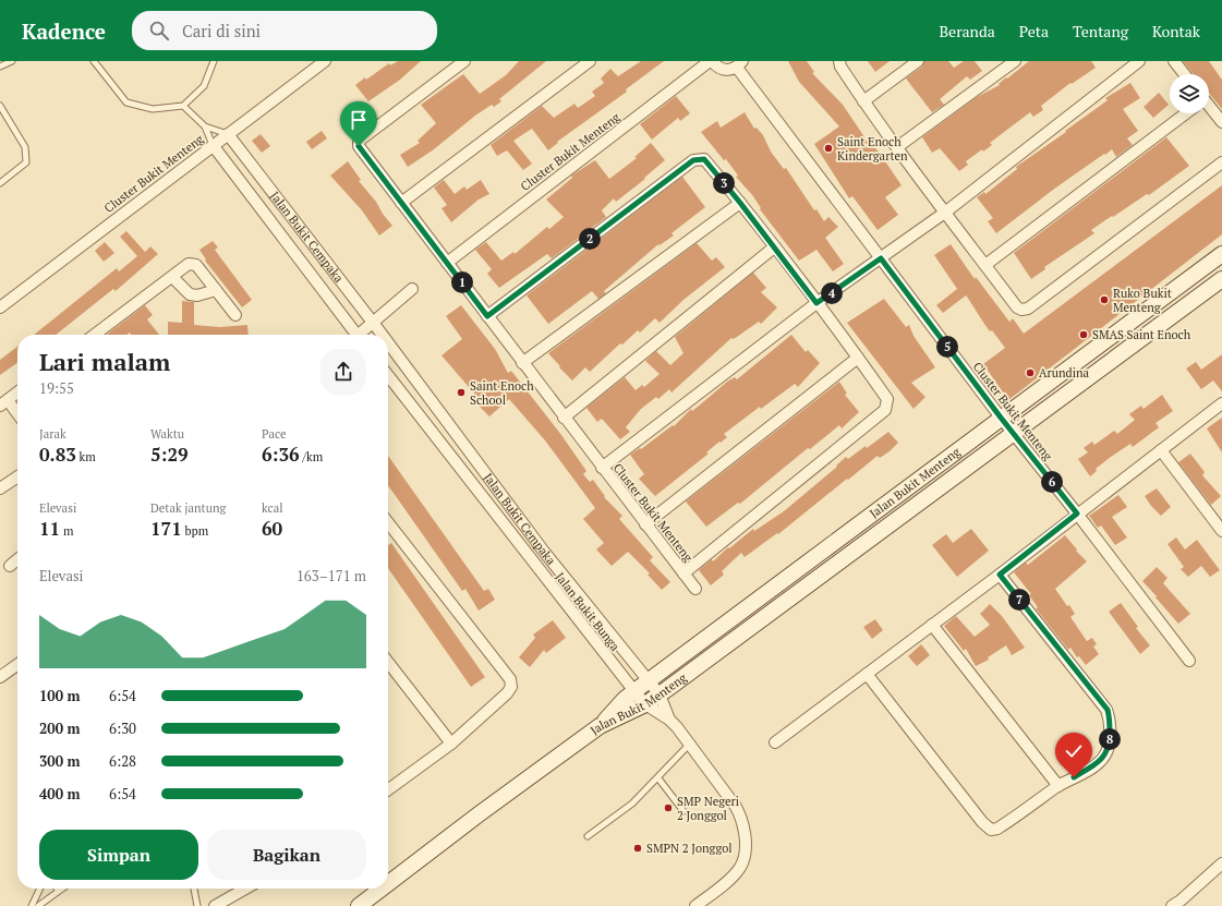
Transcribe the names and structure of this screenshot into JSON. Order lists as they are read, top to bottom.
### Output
{
  "streets": {
    "street": [
      "Cluster Bukit Menteng",
      "Jalan Bukit Cempaka",
      "Jalan Bukit Menteng",
      "Jalan Bukit Bunga"
    ]
  },
  "crossings": [
    ["Cluster Bukit Menteng", "Jalan Bukit Cempaka"],
    ["Cluster Bukit Menteng", "Jalan Bukit Menteng"],
    ["Jalan Bukit Cempaka", "Jalan Bukit Menteng"],
    ["Jalan Bukit Cempaka", "Jalan Bukit Bunga"],
    ["Jalan Bukit Menteng", "Jalan Bukit Bunga"]
  ],
  "places": [
    "Saint Enoch Kindergarten",
    "Ruko Bukit Menteng",
    "SMAS Saint Enoch",
    "Arundina",
    "Saint Enoch School",
    "SMP Negeri 2 Jonggol",
    "SMPN 2 Jonggol"
  ],
  "page": {
    "header": "Kadence",
    "search": "Cari di sini",
    "nav": [
      "Beranda",
      "Peta",
      "Tentang",
      "Kontak"
    ],
    "pins": [
      "3",
      "2",
      "1",
      "4",
      "5",
      "6",
      "7",
      "8"
    ],
    "heading": ["Lari malam", "19:55"],
    "stats": [
      ["Jarak", "0.83 km"],
      ["Waktu", "5:29"],
      ["Pace", "6:36 /km"],
      ["Elevasi", "11 m"],
      ["Detak jantung", "171 bpm"],
      ["kcal", "60"]
    ],
    "chart": ["Elevasi", "163–171 m"],
    "list": [
      {
        "name": "100 m",
        "note": "6:54"
      },
      {
        "name": "200 m",
        "note": "6:30"
      },
      {
        "name": "300 m",
        "note": "6:28"
      },
      {
        "name": "400 m",
        "note": "6:54"
      }
    ],
    "buttons": ["Simpan", "Bagikan"]
  }
}
